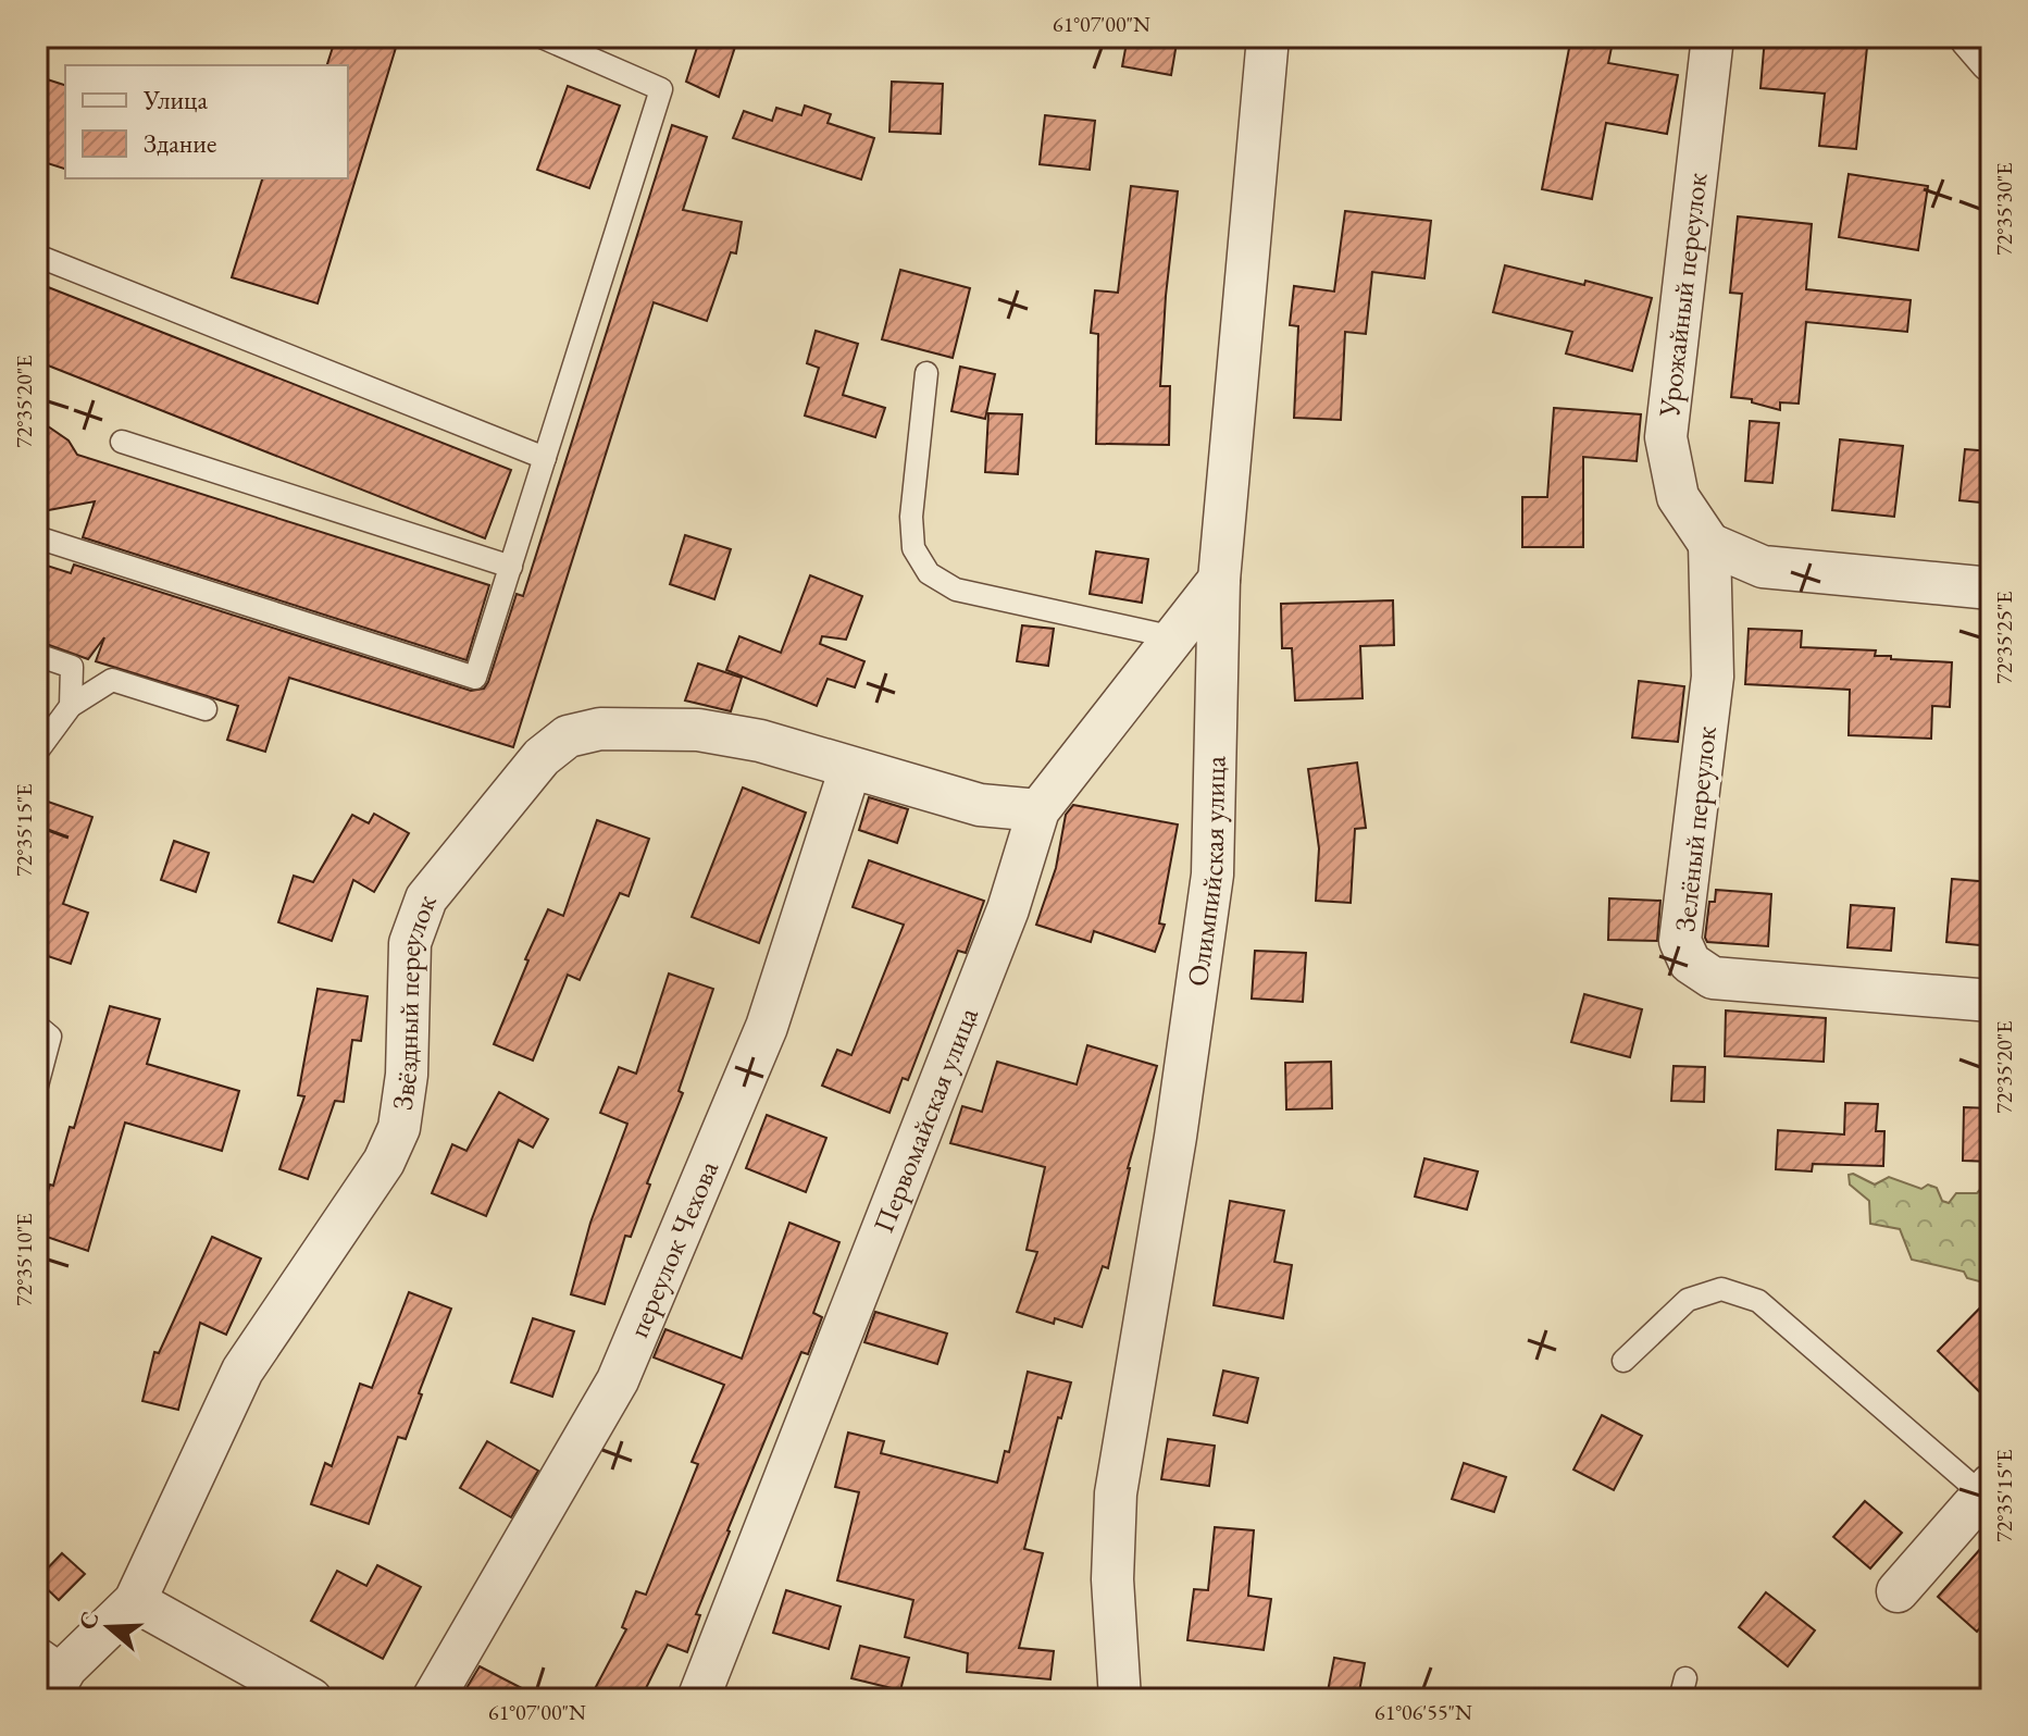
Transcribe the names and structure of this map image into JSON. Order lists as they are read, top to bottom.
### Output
{
  "streets": {
    "street": [
      "Урожайный переулок",
      "Зелёный переулок",
      "Олимпийская улица",
      "Звёздный переулок",
      "Первомайская улица",
      "переулок Чехова"
    ]
  },
  "crossings": [
    ["Урожайный переулок", "Зелёный переулок"],
    ["Олимпийская улица", "Первомайская улица"],
    ["Звёздный переулок", "Первомайская улица"],
    ["Звёздный переулок", "переулок Чехова"]
  ],
  "legend": ["Улица", "Здание"],
  "north": "left",
  "coordinates": [
    "61°07'00\"N",
    "72°35'30\"E",
    "72°35'20\"E",
    "72°35'25\"E",
    "72°35'15\"E",
    "72°35'10\"E",
    "61°06'55\"N"
  ]
}
